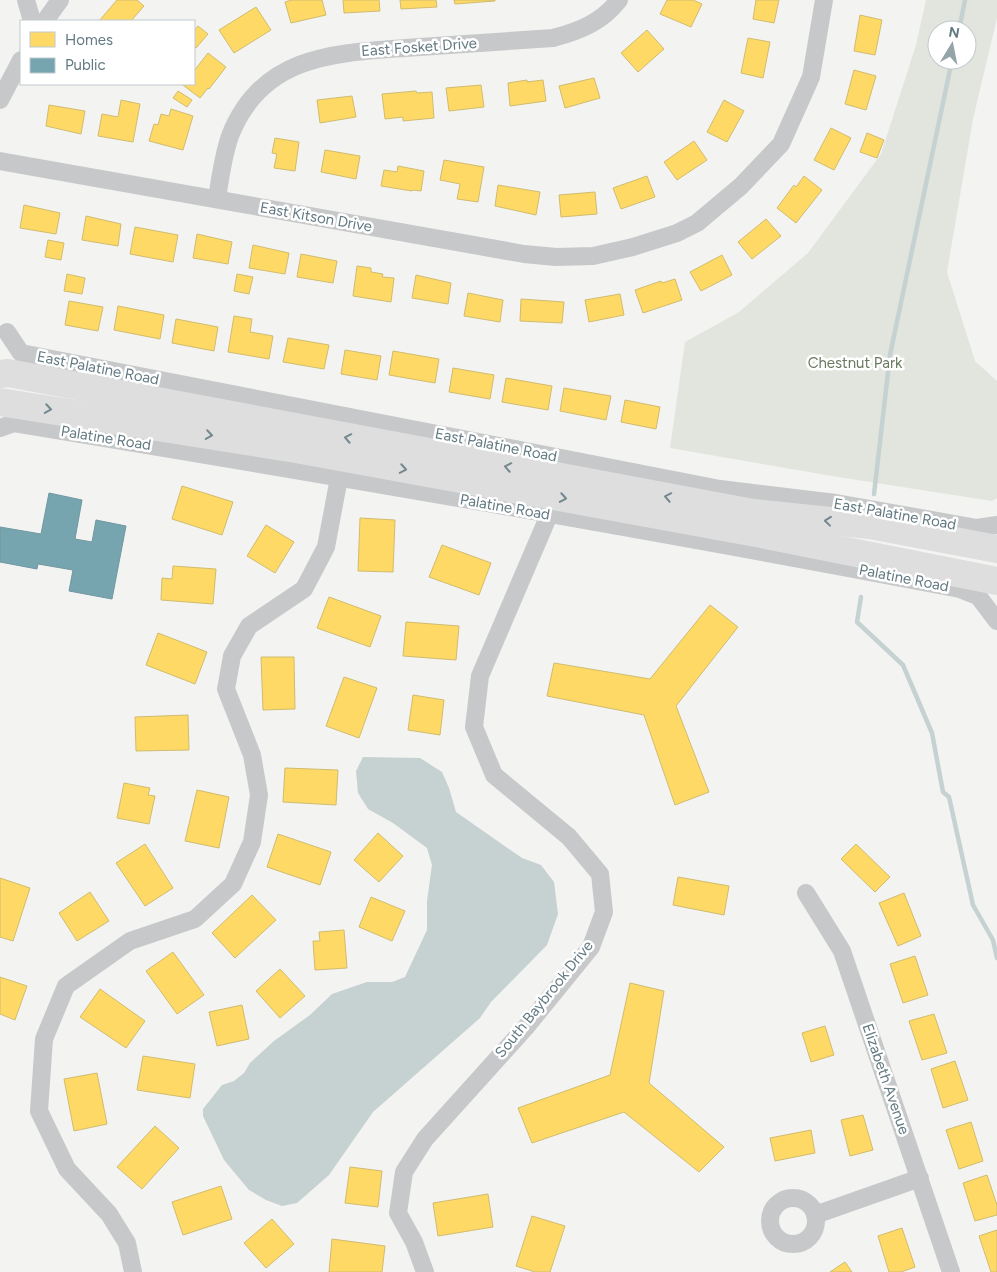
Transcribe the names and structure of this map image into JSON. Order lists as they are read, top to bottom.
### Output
{
  "streets": {
    "main road": ["Palatine Road"],
    "street": [
      "East Fosket Drive",
      "East Kitson Drive",
      "East Palatine Road",
      "South Baybrook Drive",
      "Elizabeth Avenue"
    ]
  },
  "crossings": [
    ["East Fosket Drive", "East Kitson Drive"],
    ["Palatine Road", "South Baybrook Drive"]
  ],
  "parks": ["Chestnut Park"],
  "legend": ["Homes", "Public"],
  "north": "top"
}
